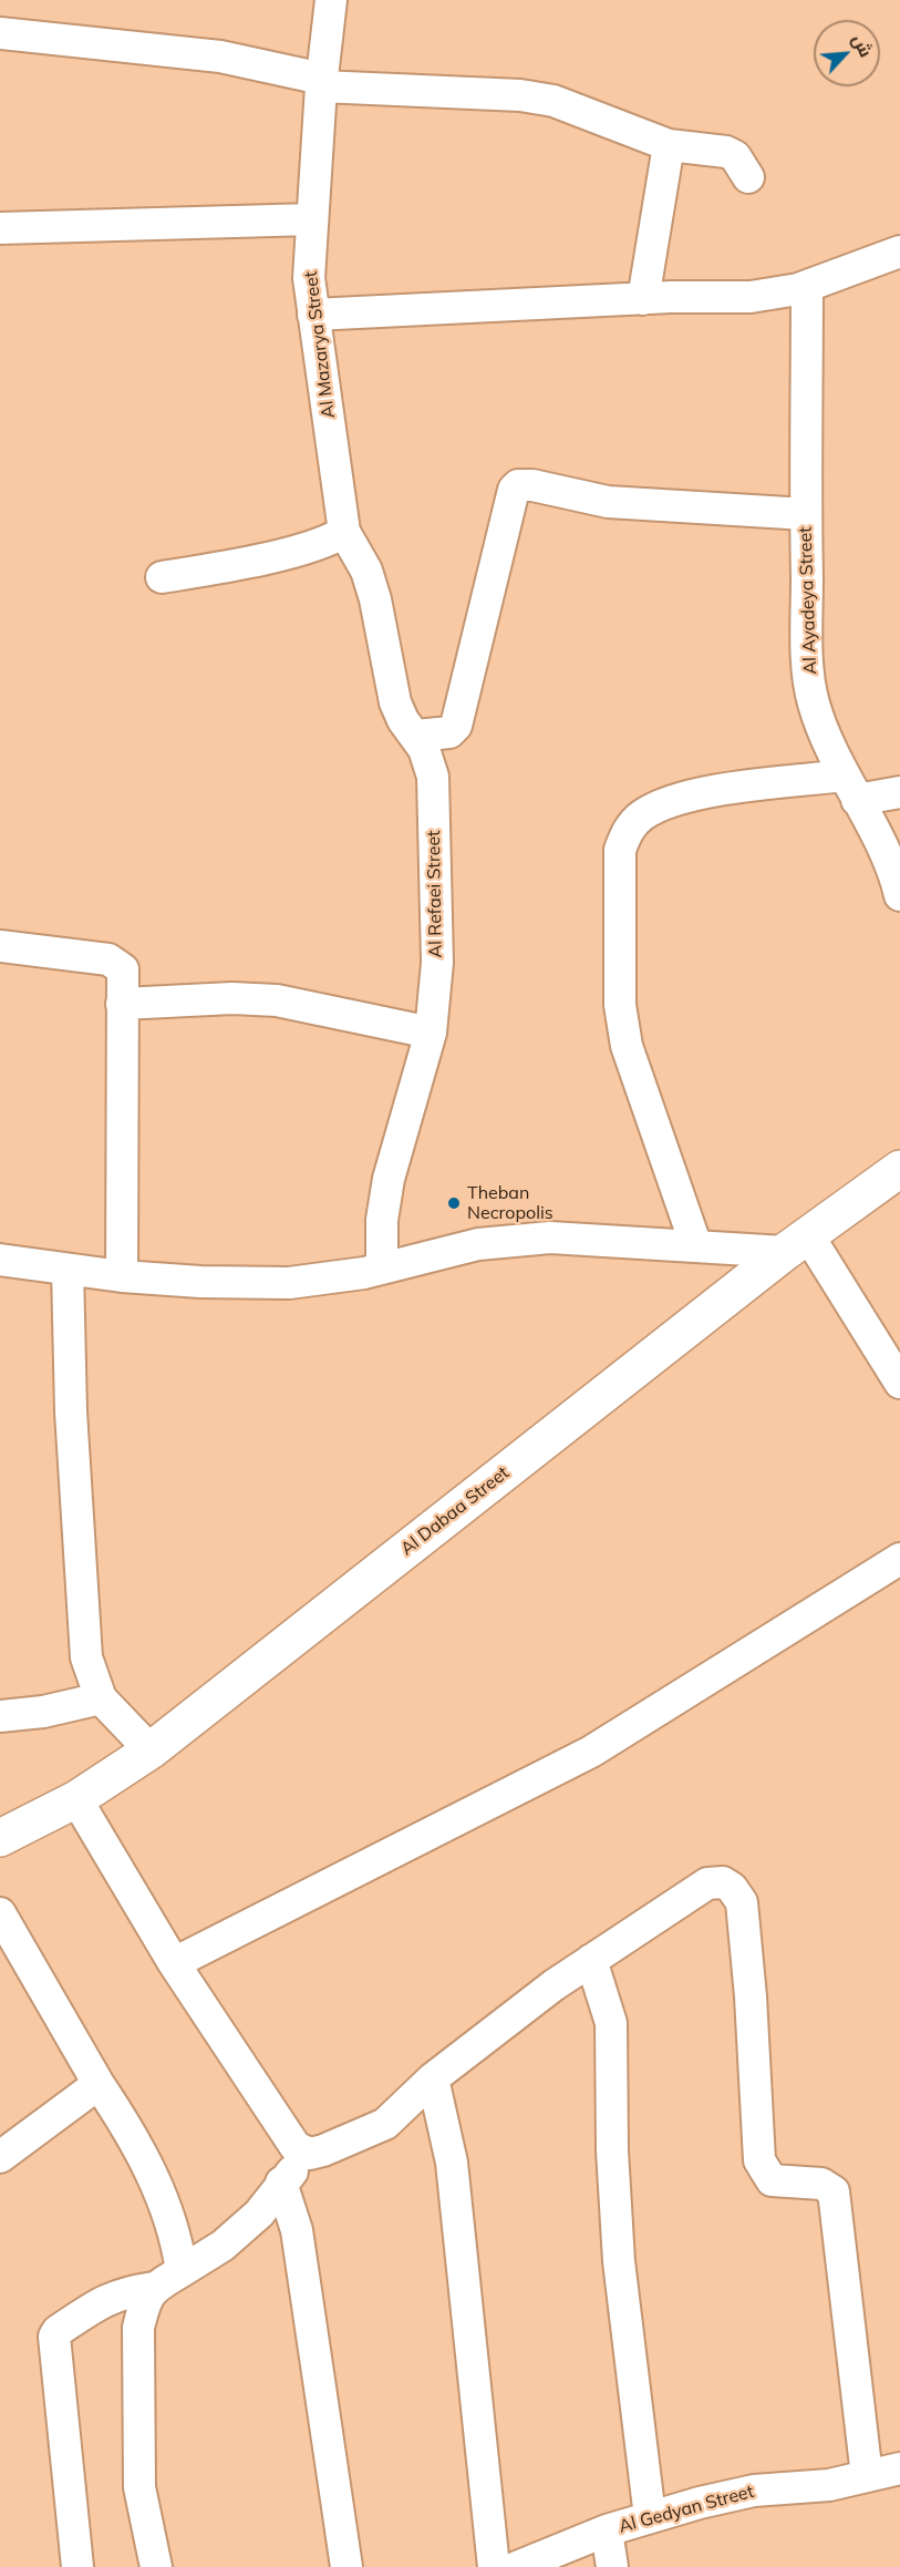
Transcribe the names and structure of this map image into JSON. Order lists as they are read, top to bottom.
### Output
{
  "streets": {
    "street": [
      "Al Mazarya Street",
      "Al Ayadeya Street",
      "Al Refaei Street",
      "Al Dabaa Street",
      "Al Gedyan Street"
    ]
  },
  "crossings": [
    ["Al Mazarya Street", "Al Refaei Street"]
  ],
  "places": ["Theban Necropolis"],
  "north": "top right"
}
